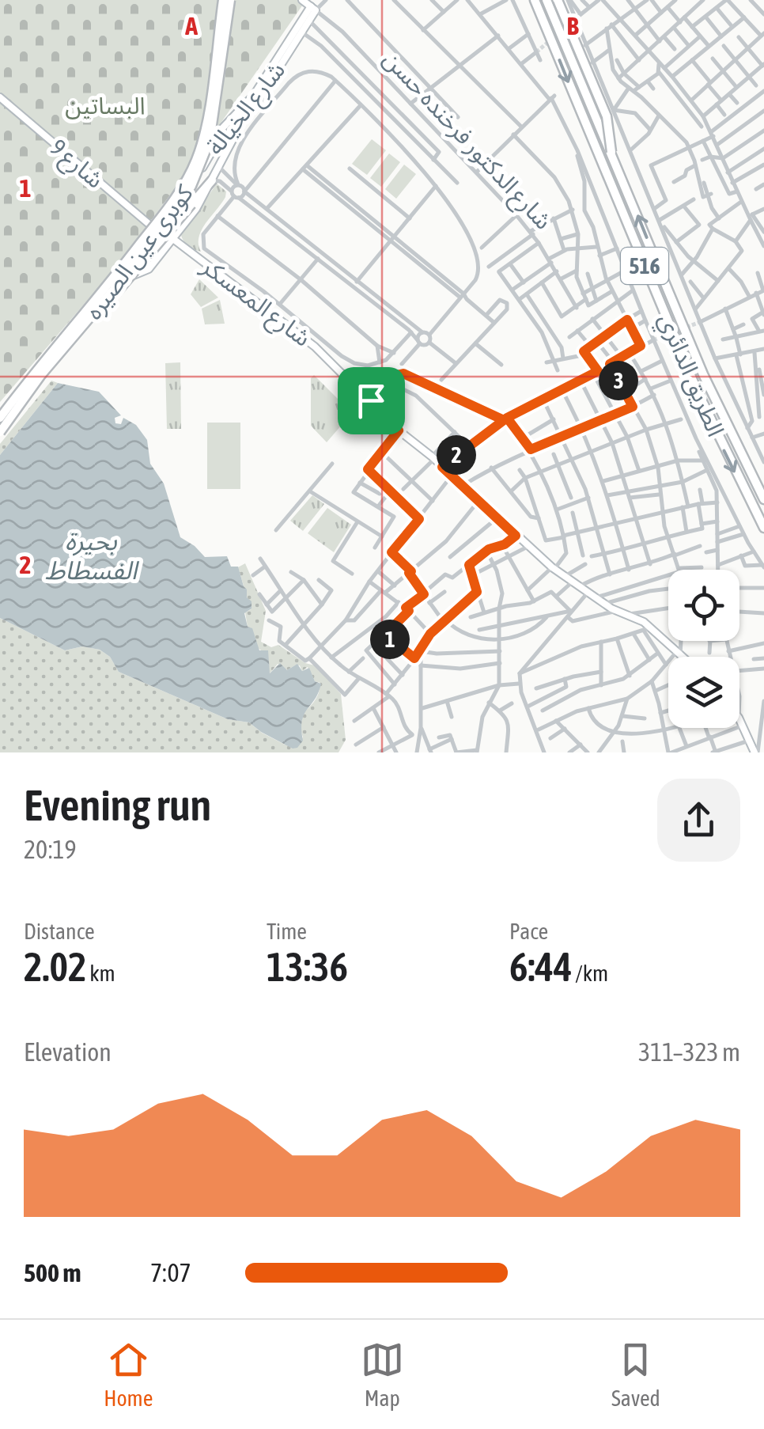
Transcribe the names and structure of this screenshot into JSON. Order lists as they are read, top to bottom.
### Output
{
  "streets": {
    "highway": ["كوبرى عين الصيره", "516", "الطريق الدائري"],
    "street": [
      "شارع الخيالة",
      "شارع الدكتور فرخنده حسن",
      "شارع 9",
      "شارع المعسكر"
    ]
  },
  "crossings": [
    ["شارع الخيالة", "شارع الدكتور فرخنده حسن"],
    ["شارع الخيالة", "شارع 9"],
    ["شارع الخيالة", "كوبرى عين الصيره"]
  ],
  "water": ["بحيرة الفسطاط"],
  "parks": ["البساتين"],
  "page": {
    "pins": ["3", "2", "1"],
    "heading": ["Evening run", "20:19"],
    "stats": [
      ["Distance", "2.02 km"],
      ["Time", "13:36"],
      ["Pace", "6:44 /km"]
    ],
    "chart": ["Elevation", "311–323 m"],
    "list": [
      {
        "name": "500 m",
        "note": "7:07"
      }
    ],
    "tabs": ["Home", "Map", "Saved"]
  },
  "grid": {
    "columns": ["A", "B"],
    "rows": ["1", "2"]
  }
}
